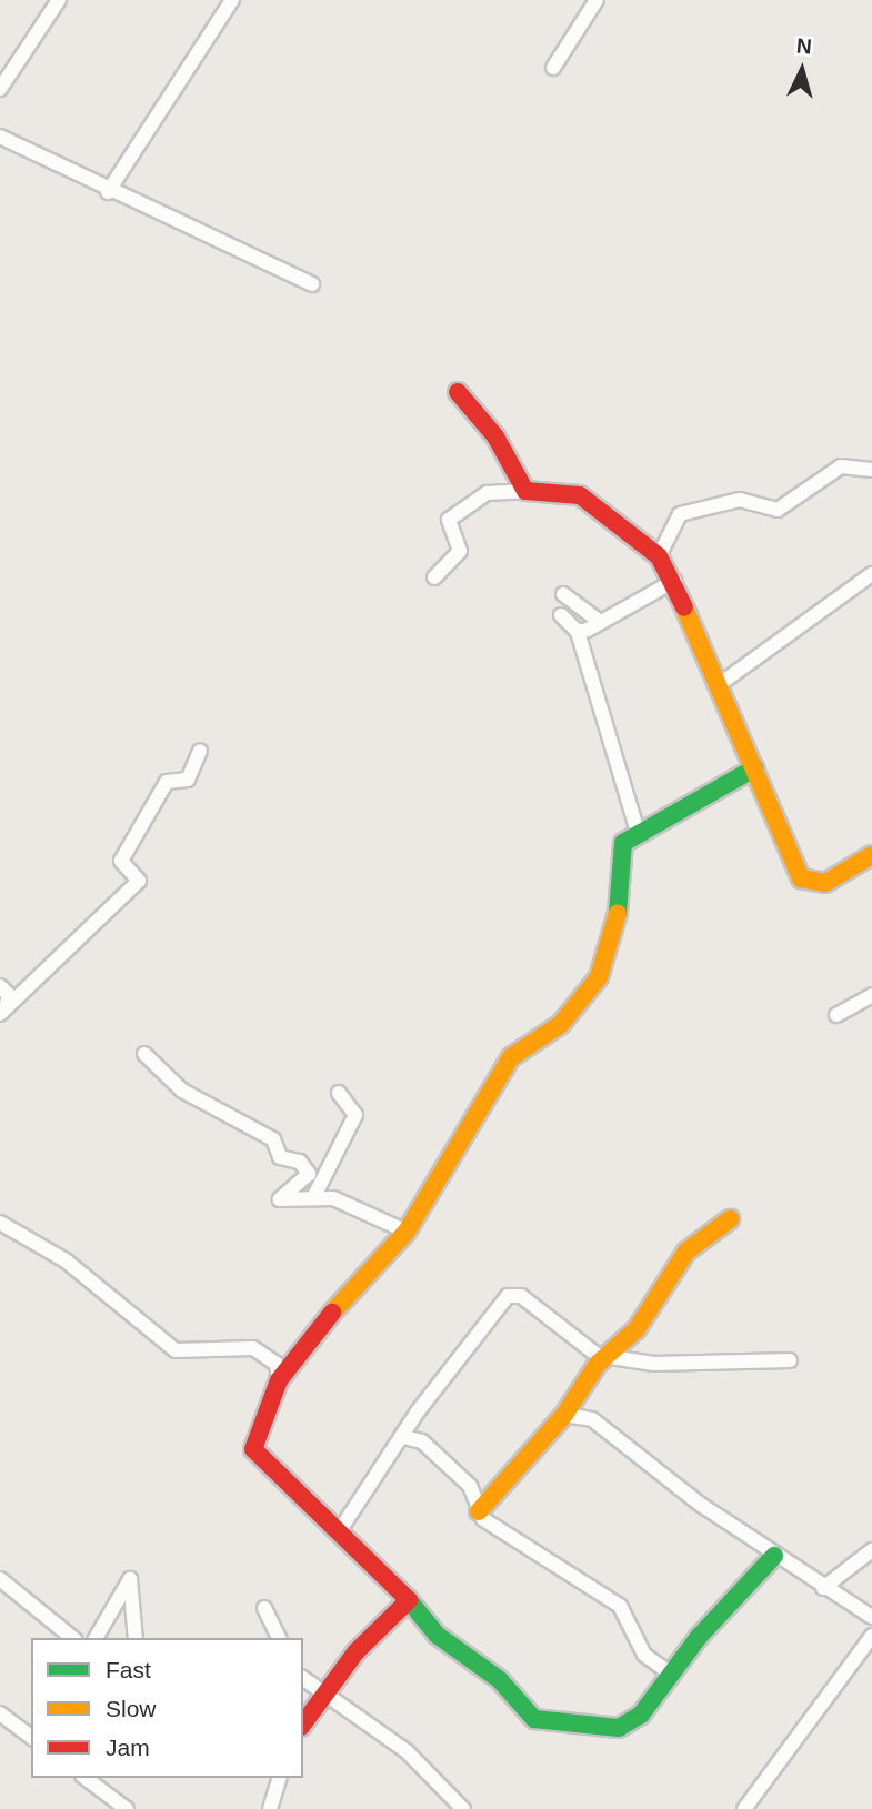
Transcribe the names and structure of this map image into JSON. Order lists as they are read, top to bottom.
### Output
{
  "legend": ["Fast", "Slow", "Jam"],
  "north": "top"
}
